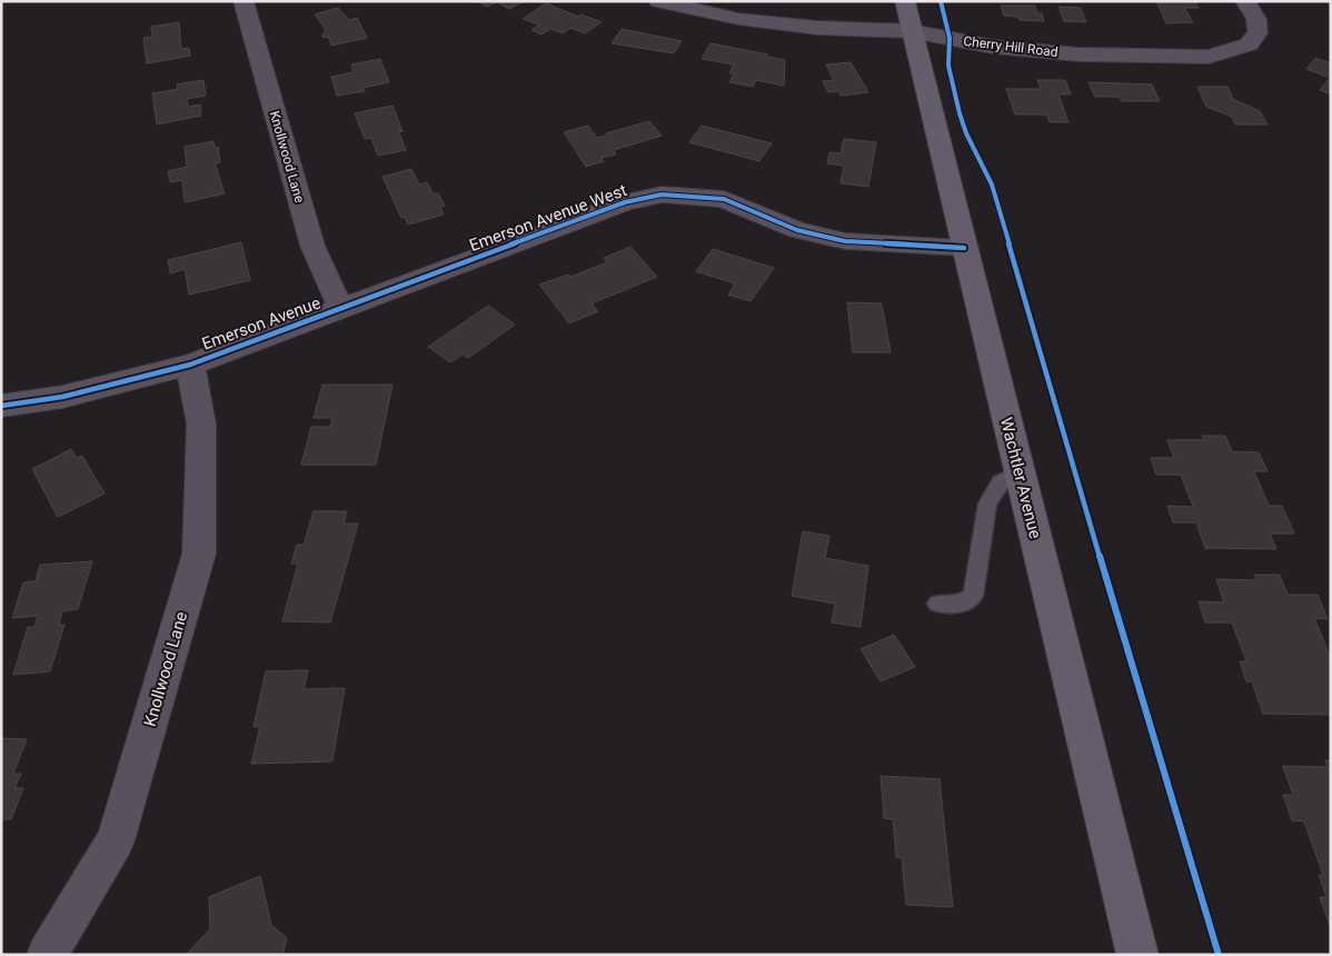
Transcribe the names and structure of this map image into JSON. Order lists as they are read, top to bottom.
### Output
{
  "streets": {
    "street": [
      "Cherry Hill Road",
      "Knollwood Lane",
      "Emerson Avenue West",
      "Emerson Avenue",
      "Wachtler Avenue"
    ]
  },
  "crossings": [
    ["Cherry Hill Road", "Wachtler Avenue"],
    ["Knollwood Lane", "Emerson Avenue West"],
    ["Knollwood Lane", "Emerson Avenue"],
    ["Emerson Avenue West", "Emerson Avenue"],
    ["Emerson Avenue West", "Wachtler Avenue"]
  ]
}
